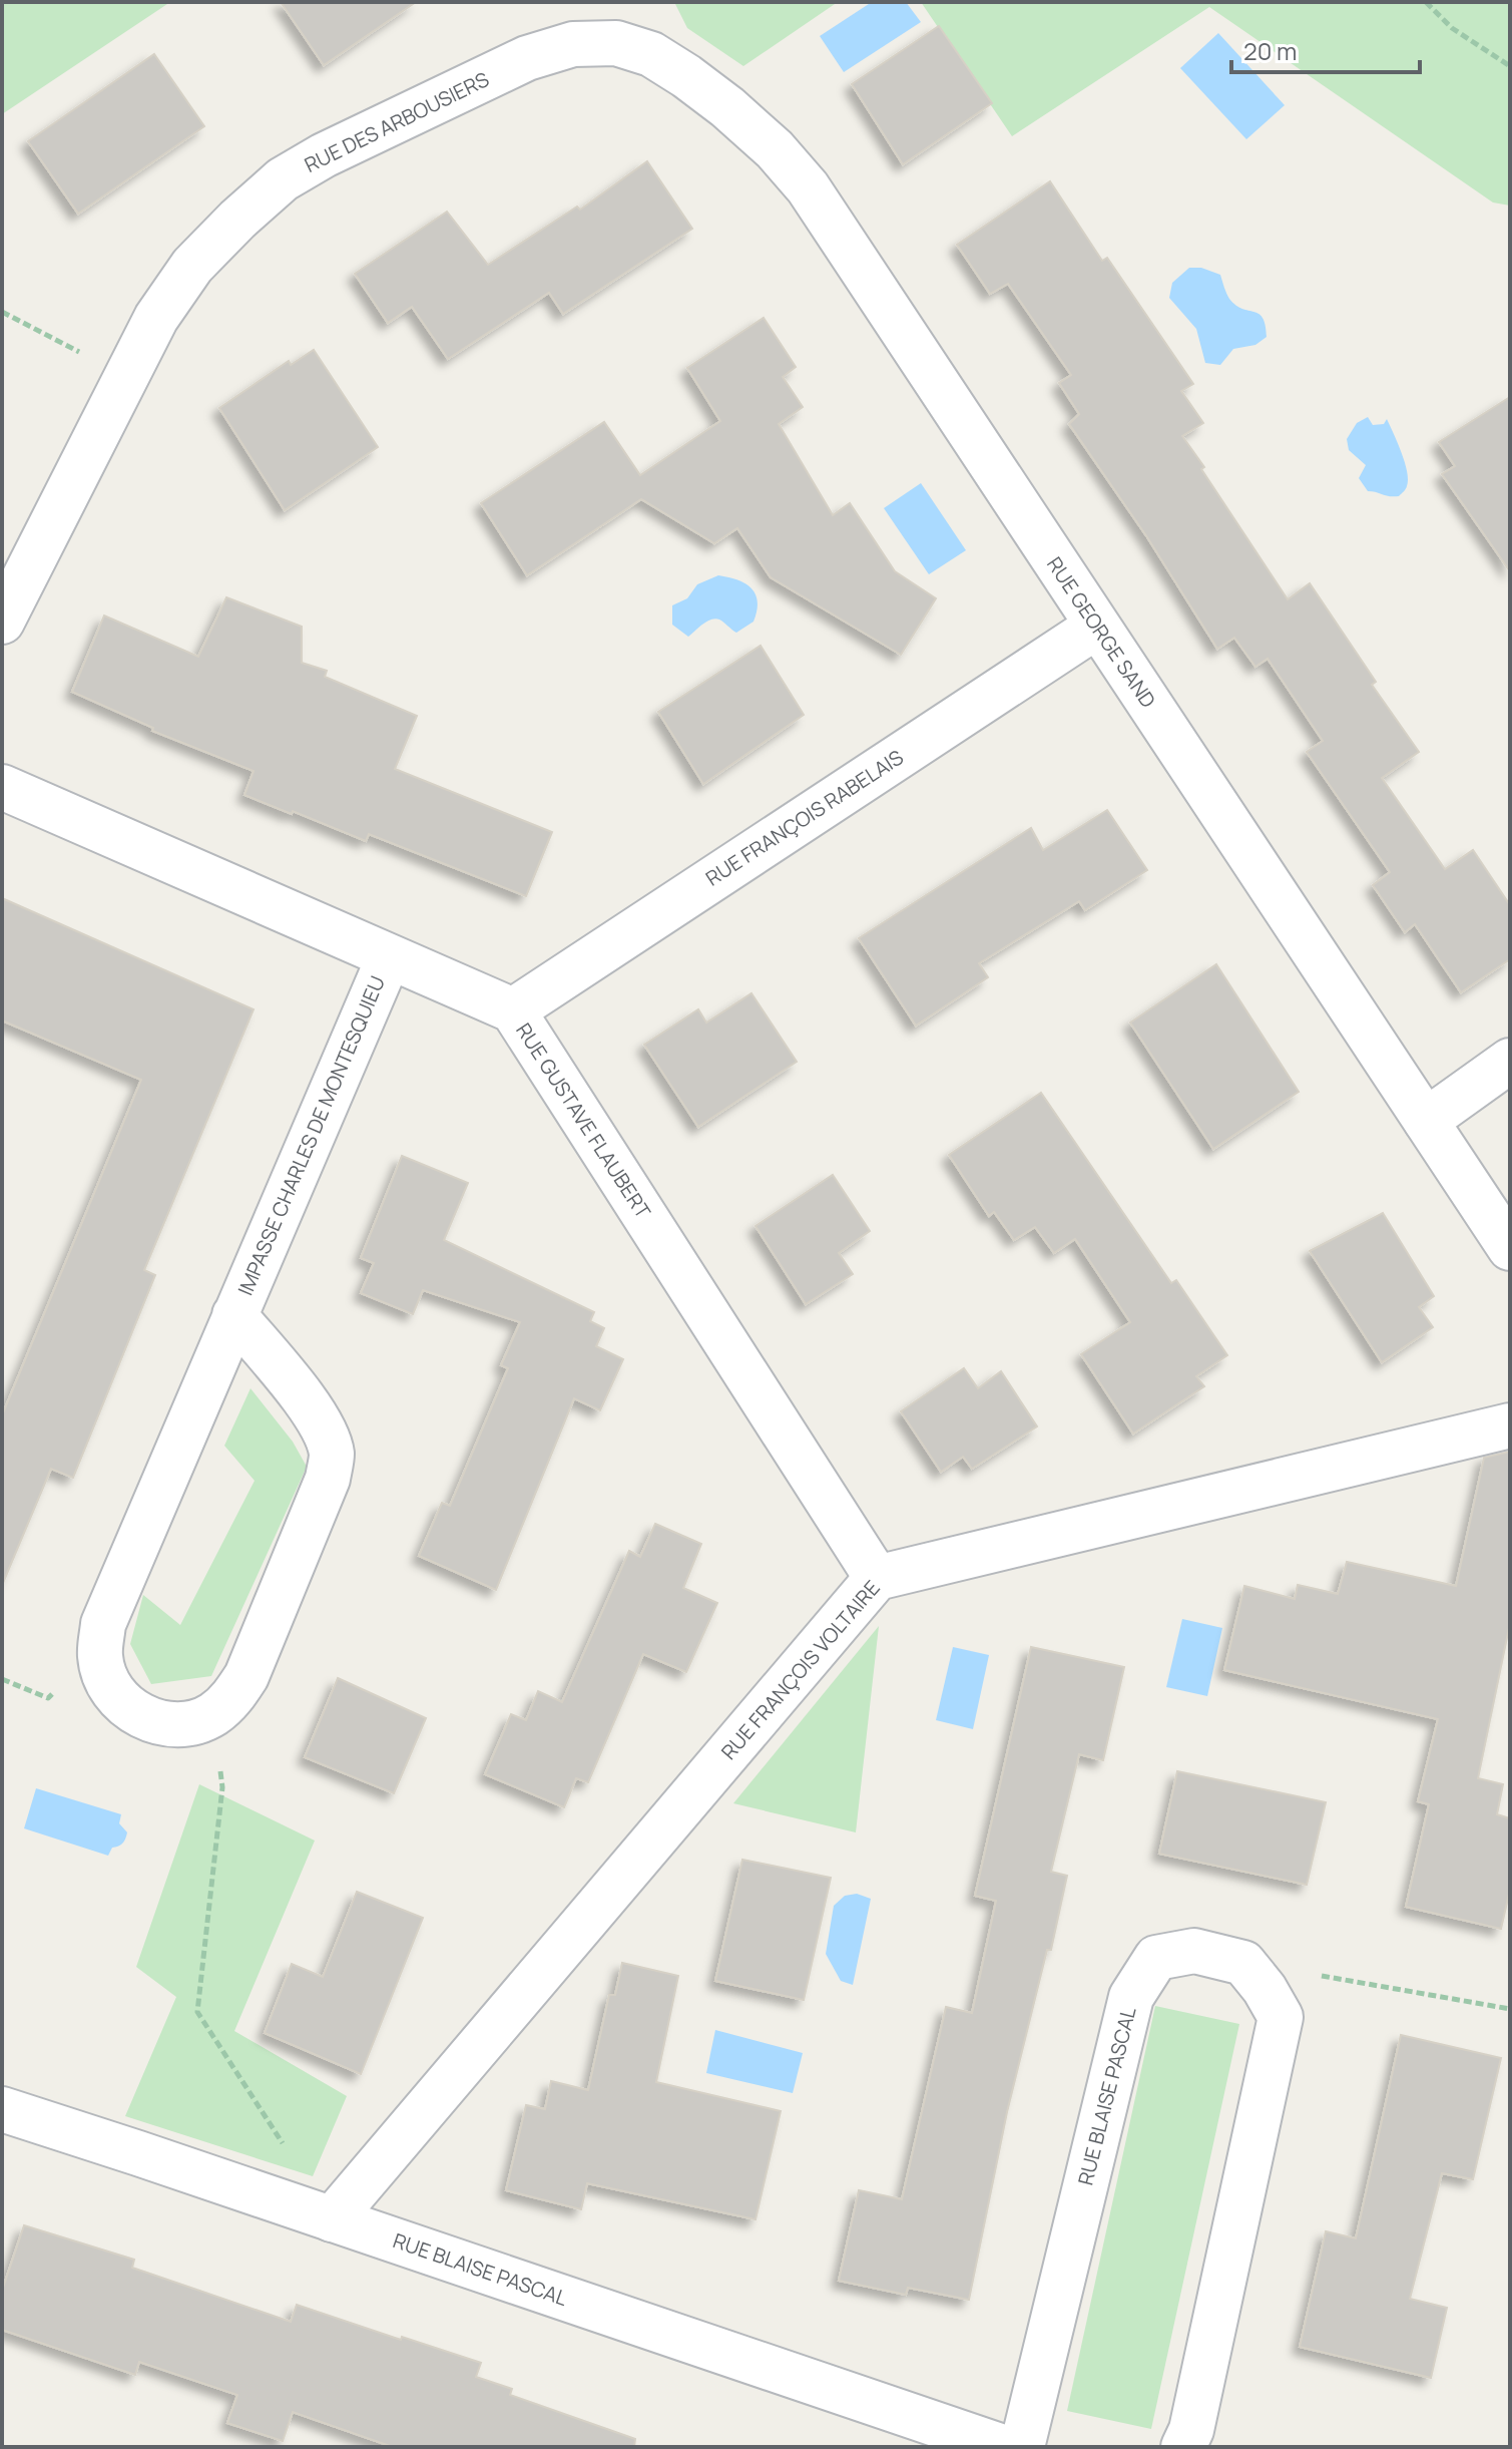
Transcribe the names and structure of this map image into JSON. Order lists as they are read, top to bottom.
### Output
{
  "streets": {
    "street": [
      "RUE DES ARBOUSIERS",
      "RUE GEORGE SAND",
      "RUE FRANÇOIS RABELAIS",
      "RUE GUSTAVE FLAUBERT",
      "IMPASSE CHARLES DE MONTESQUIEU",
      "RUE FRANÇOIS VOLTAIRE",
      "RUE BLAISE PASCAL"
    ]
  },
  "crossings": [
    ["RUE DES ARBOUSIERS", "RUE GEORGE SAND"],
    ["RUE GEORGE SAND", "RUE FRANÇOIS RABELAIS"],
    ["RUE FRANÇOIS RABELAIS", "RUE GUSTAVE FLAUBERT"],
    ["RUE GUSTAVE FLAUBERT", "IMPASSE CHARLES DE MONTESQUIEU"],
    ["RUE GUSTAVE FLAUBERT", "RUE FRANÇOIS VOLTAIRE"],
    ["RUE FRANÇOIS VOLTAIRE", "RUE BLAISE PASCAL"]
  ],
  "scale_bar": "20 m"
}
